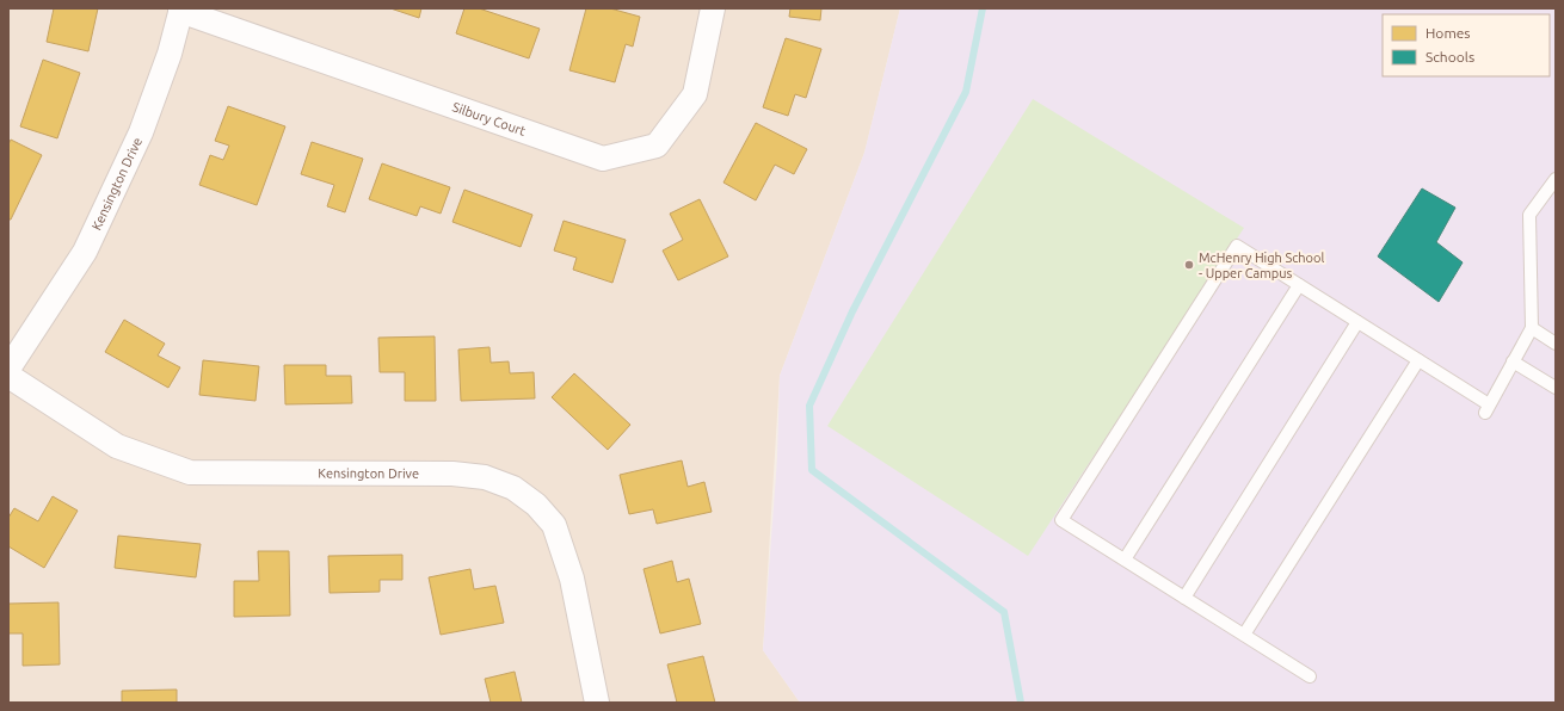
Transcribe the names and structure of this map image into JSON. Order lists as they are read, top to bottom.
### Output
{
  "streets": {
    "street": ["Silbury Court", "Kensington Drive"]
  },
  "crossings": [
    ["Silbury Court", "Kensington Drive"]
  ],
  "places": ["McHenry High School - Upper Campus"],
  "legend": ["Homes", "Schools"]
}
